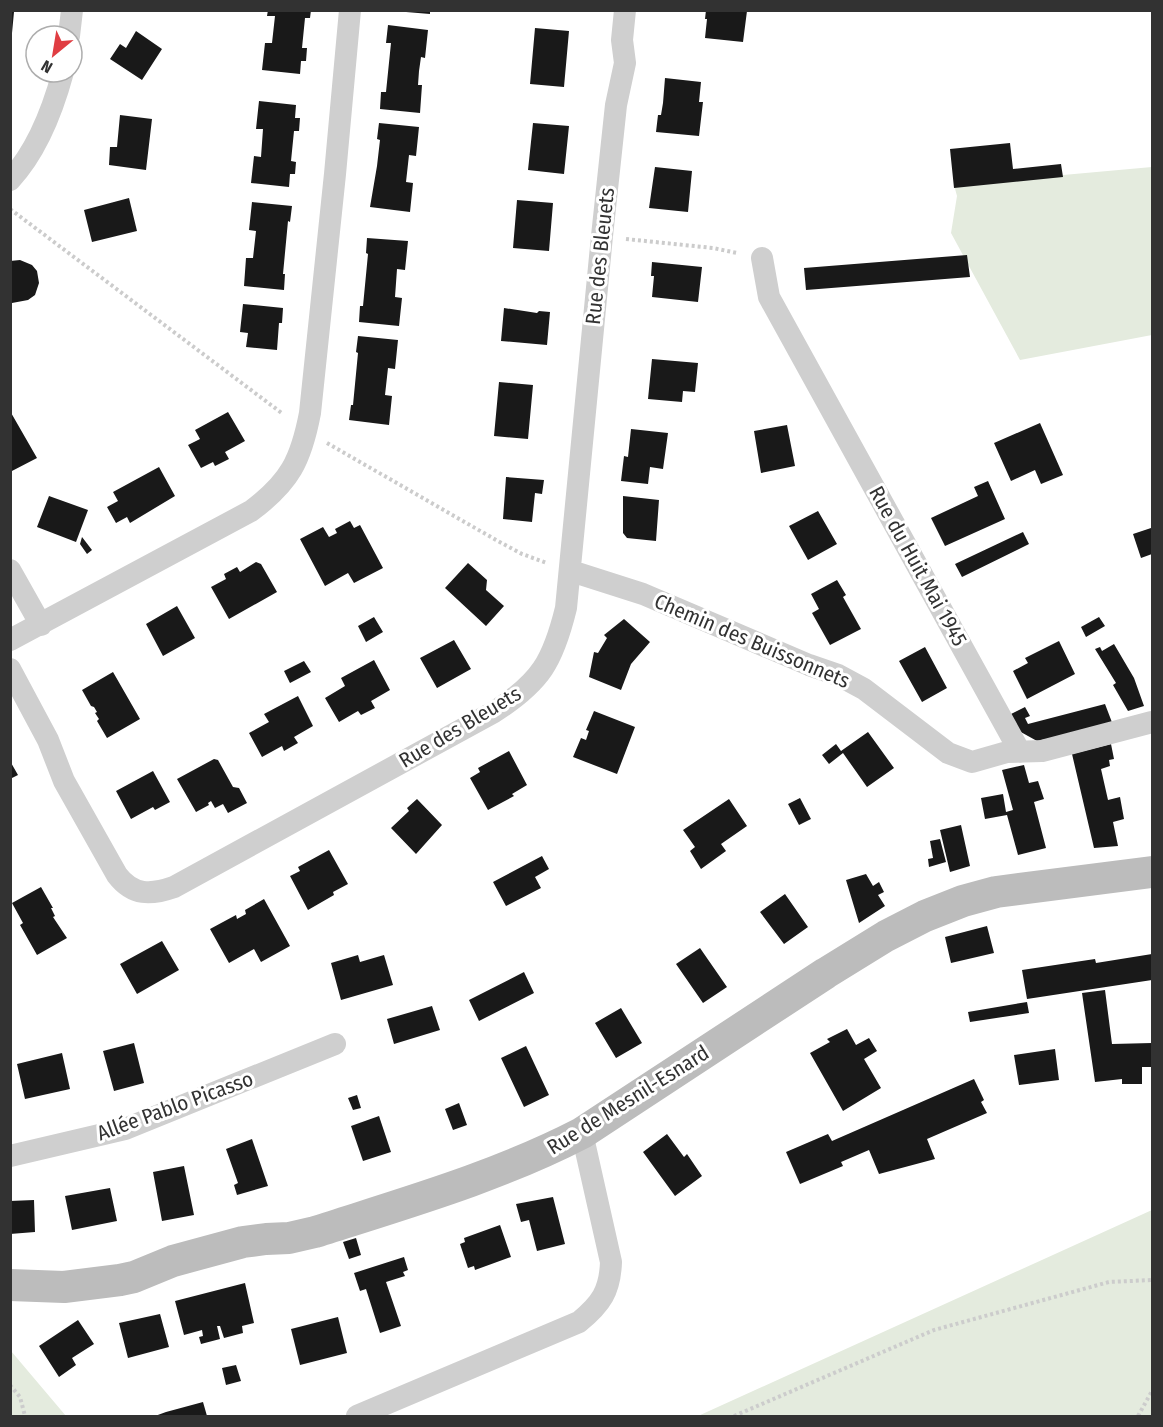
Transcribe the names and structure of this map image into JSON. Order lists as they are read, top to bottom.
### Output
{
  "streets": {
    "street": [
      "Rue des Bleuets",
      "Rue du Huit Mai 1945",
      "Chemin des Buissonnets",
      "Rue de Mesnil-Esnard",
      "Allée Pablo Picasso"
    ]
  },
  "crossings": [
    ["Rue des Bleuets", "Chemin des Buissonnets"],
    ["Rue du Huit Mai 1945", "Chemin des Buissonnets"]
  ],
  "north": "bottom left"
}
